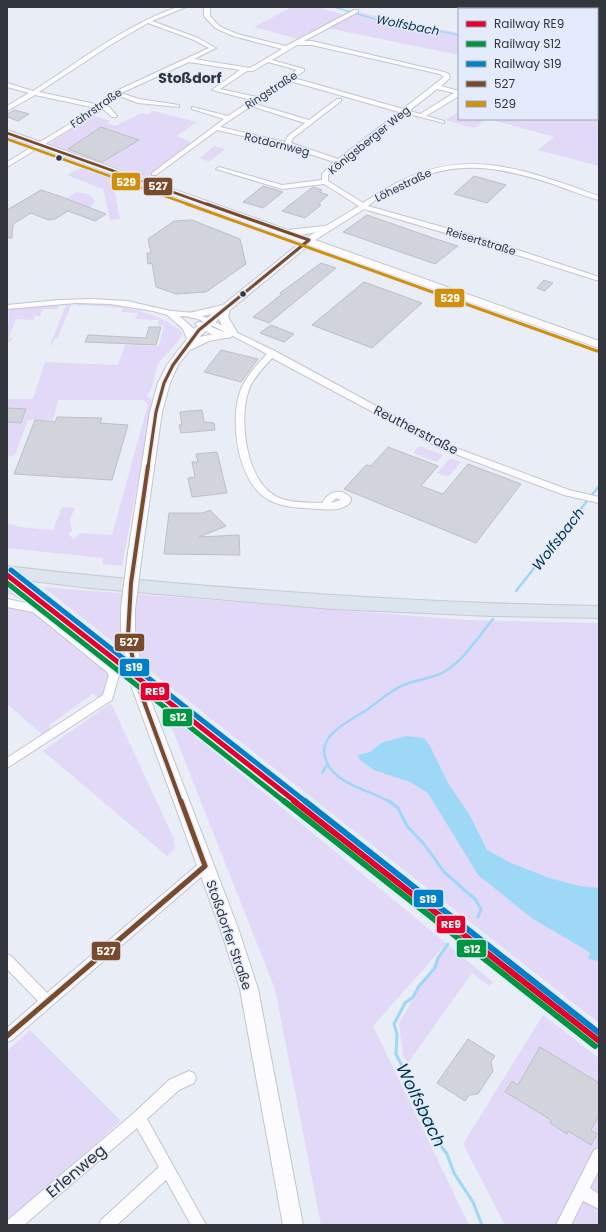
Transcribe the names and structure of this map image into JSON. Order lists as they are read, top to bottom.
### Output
{
  "streets": {
    "main road": ["Stoßdorfer Straße"],
    "street": [
      "Ringstraße",
      "Fährstraße",
      "Königsberger Weg",
      "Rotdornweg",
      "Löhestraße",
      "Reisertstraße",
      "Reutherstraße",
      "Erlenweg"
    ]
  },
  "crossings": [
    ["Ringstraße", "Rotdornweg"],
    ["Königsberger Weg", "Rotdornweg"],
    ["Königsberger Weg", "Löhestraße"],
    ["Königsberger Weg", "Reisertstraße"],
    ["Löhestraße", "Reisertstraße"],
    ["Löhestraße", "Stoßdorfer Straße"],
    ["Reutherstraße", "Stoßdorfer Straße"]
  ],
  "districts": ["Stoßdorf"],
  "water": ["Wolfsbach"],
  "lines": [
    "transit line 527",
    "transit line 529",
    "rail line S19",
    "rail line RE9",
    "rail line S12"
  ],
  "legend": [
    "Railway RE9",
    "Railway S12",
    "Railway S19",
    "527",
    "529"
  ]
}
